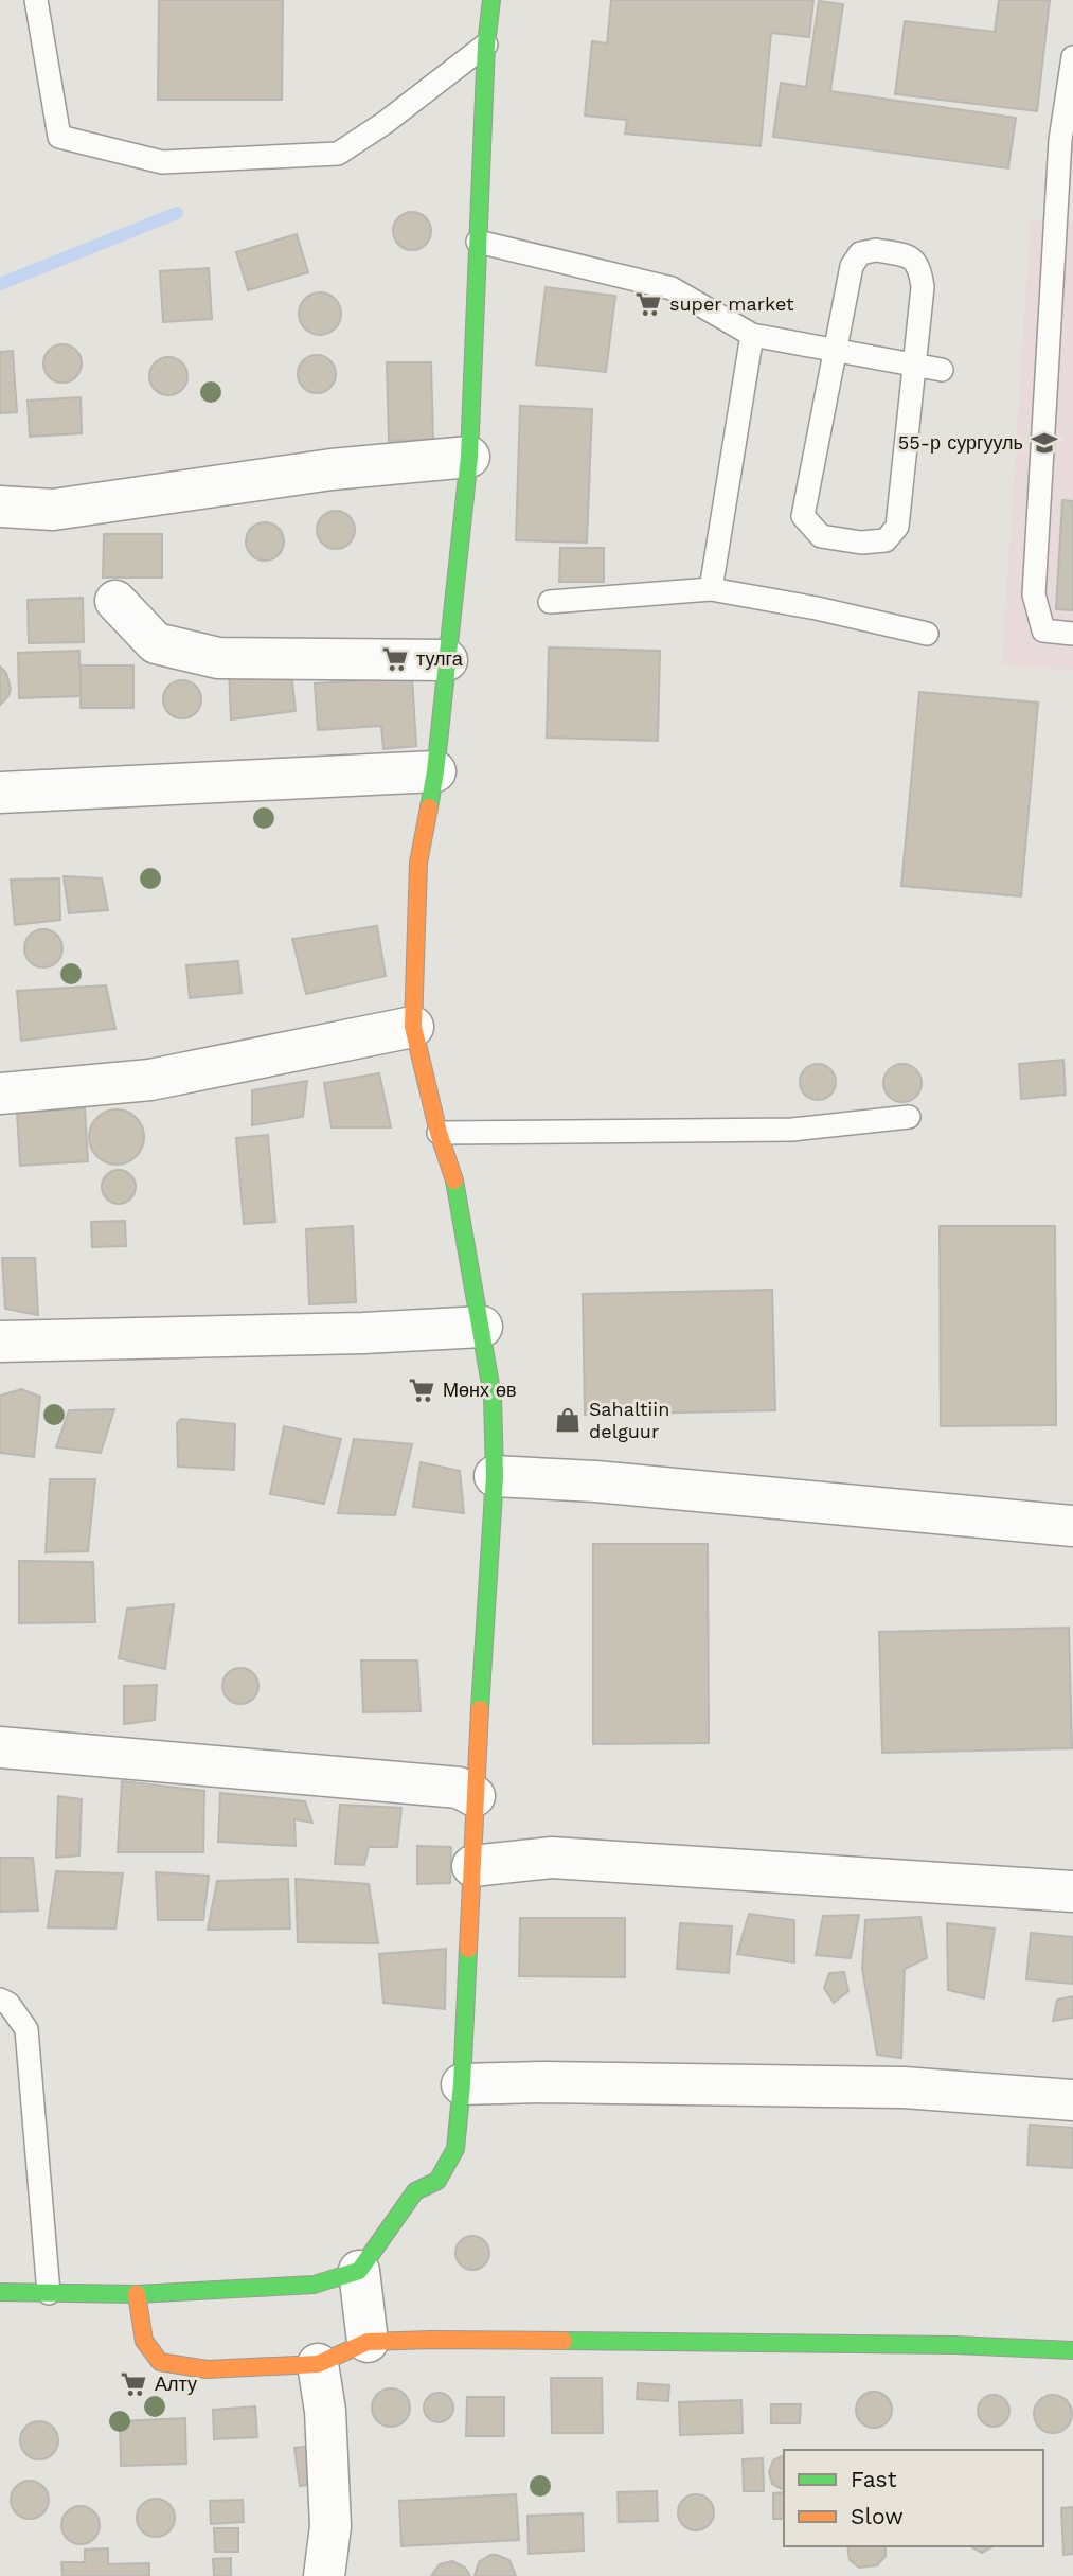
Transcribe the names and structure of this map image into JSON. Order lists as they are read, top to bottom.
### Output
{
  "places": {
    "supermarket": [
      "super market",
      "тулга",
      "Мөнх өв",
      "Алту"
    ],
    "school or university": ["55-р сургууль"],
    "shop": ["Sahaltiin delguur"]
  },
  "legend": ["Fast", "Slow"]
}
